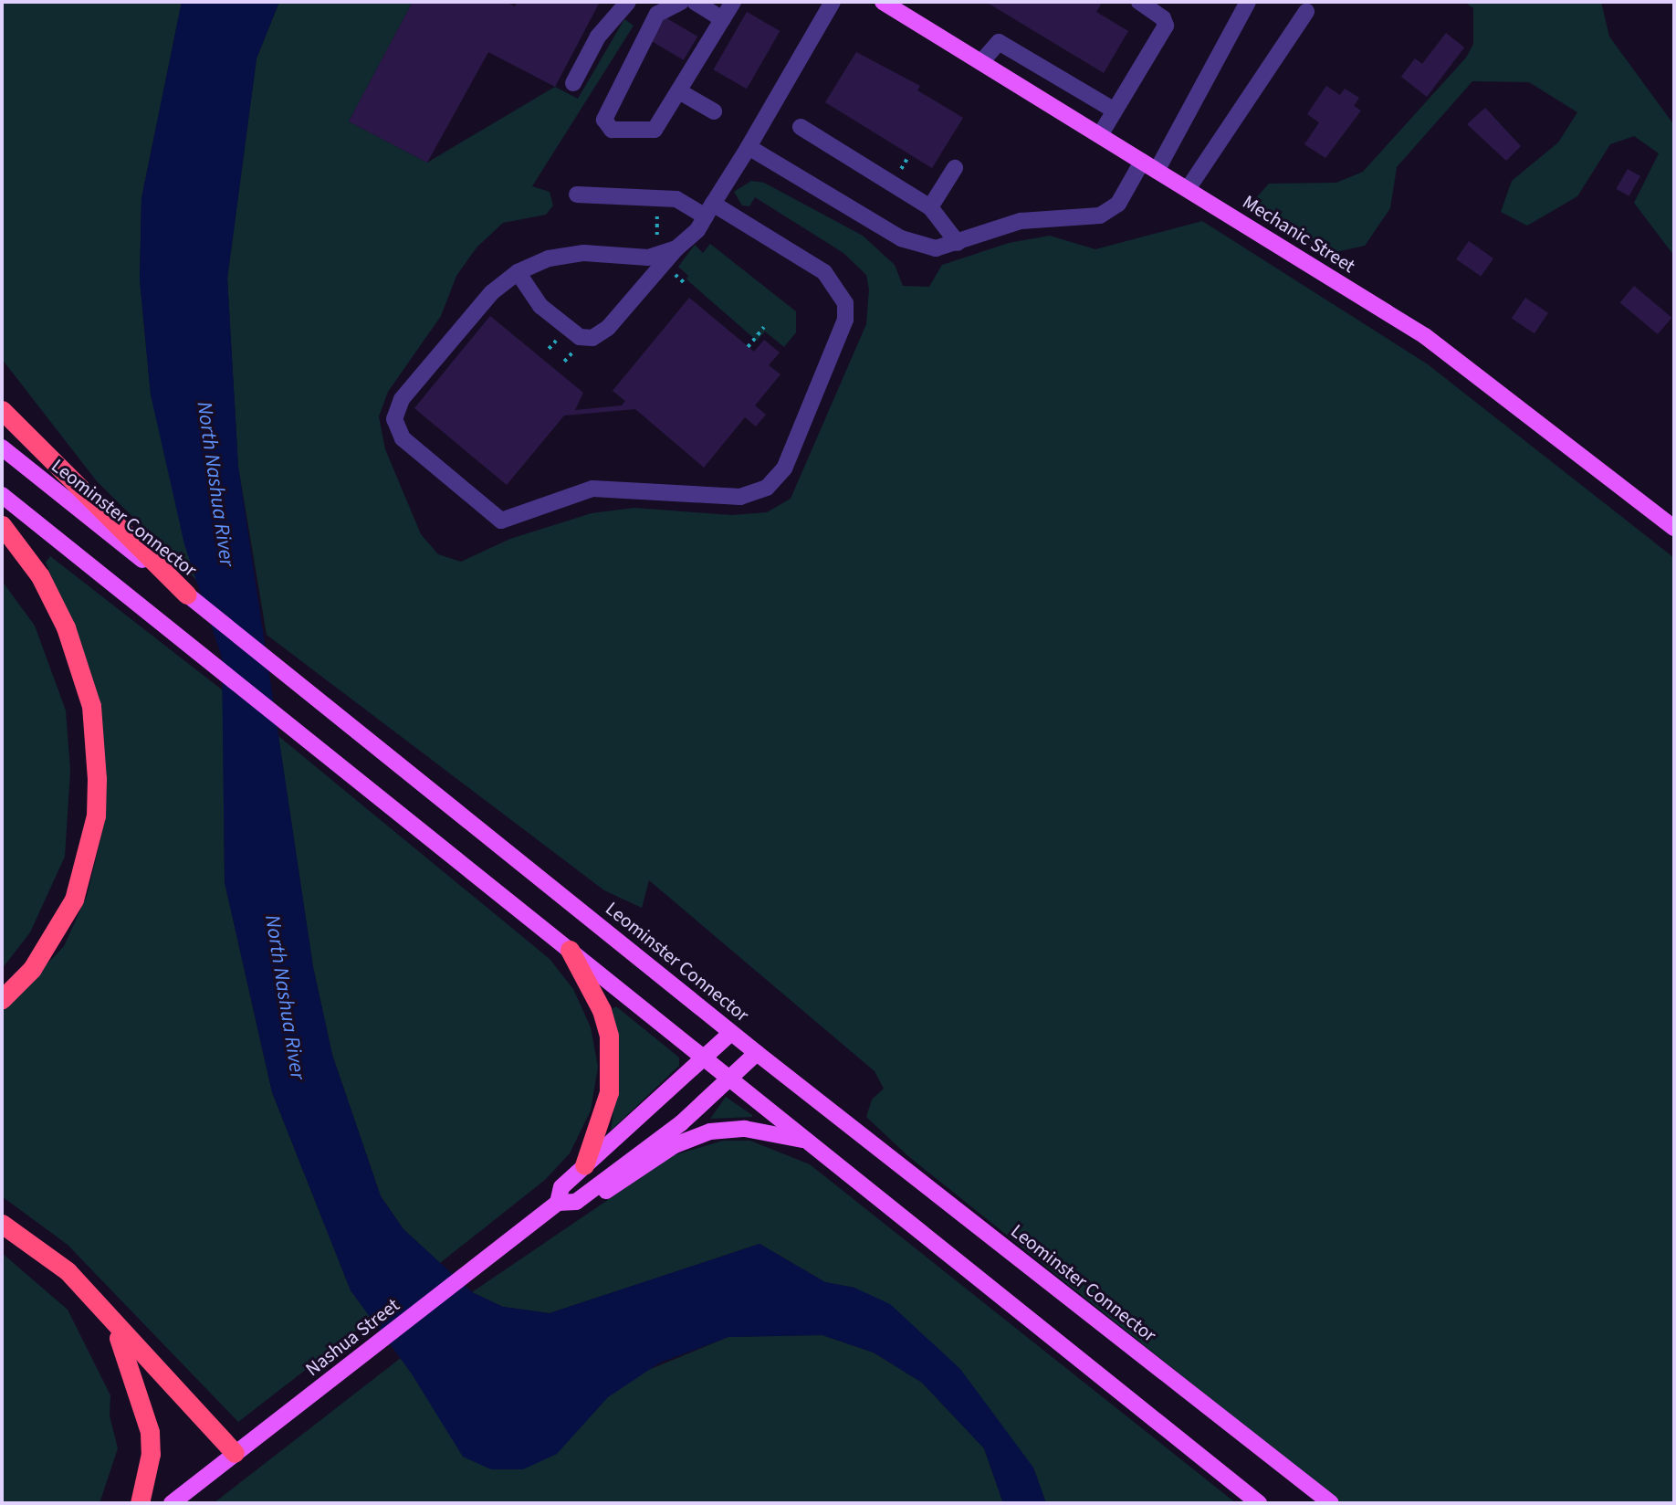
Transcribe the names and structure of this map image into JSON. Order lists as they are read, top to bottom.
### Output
{
  "streets": {
    "main road": ["Mechanic Street", "Leominster Connector", "Nashua Street"]
  },
  "crossings": [
    ["Leominster Connector", "Nashua Street"]
  ],
  "water": ["North Nashua River"]
}
